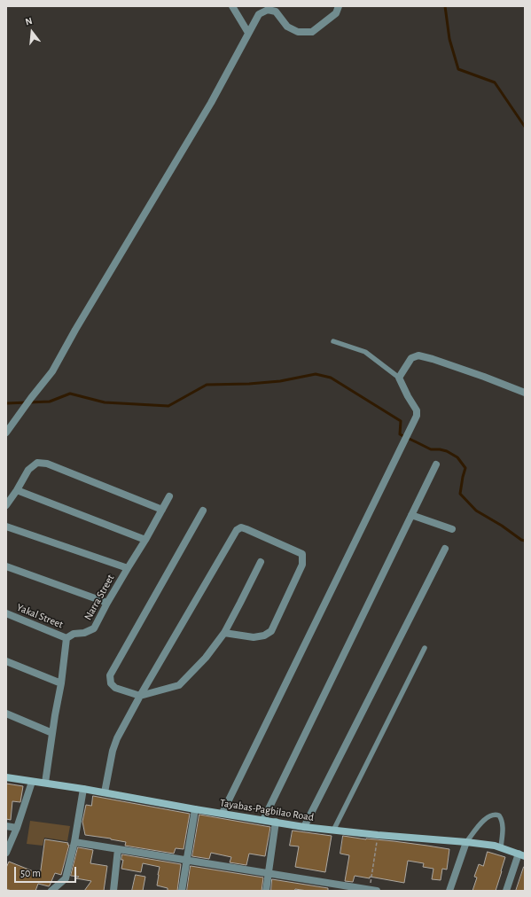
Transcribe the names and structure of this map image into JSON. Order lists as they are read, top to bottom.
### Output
{
  "streets": {
    "main road": ["Tayabas-Pagbilao Road"],
    "street": ["Narra Street", "Yakal Street"]
  },
  "crossings": [
    ["Narra Street", "Yakal Street"]
  ],
  "scale_bar": "50 m",
  "north": "top"
}
